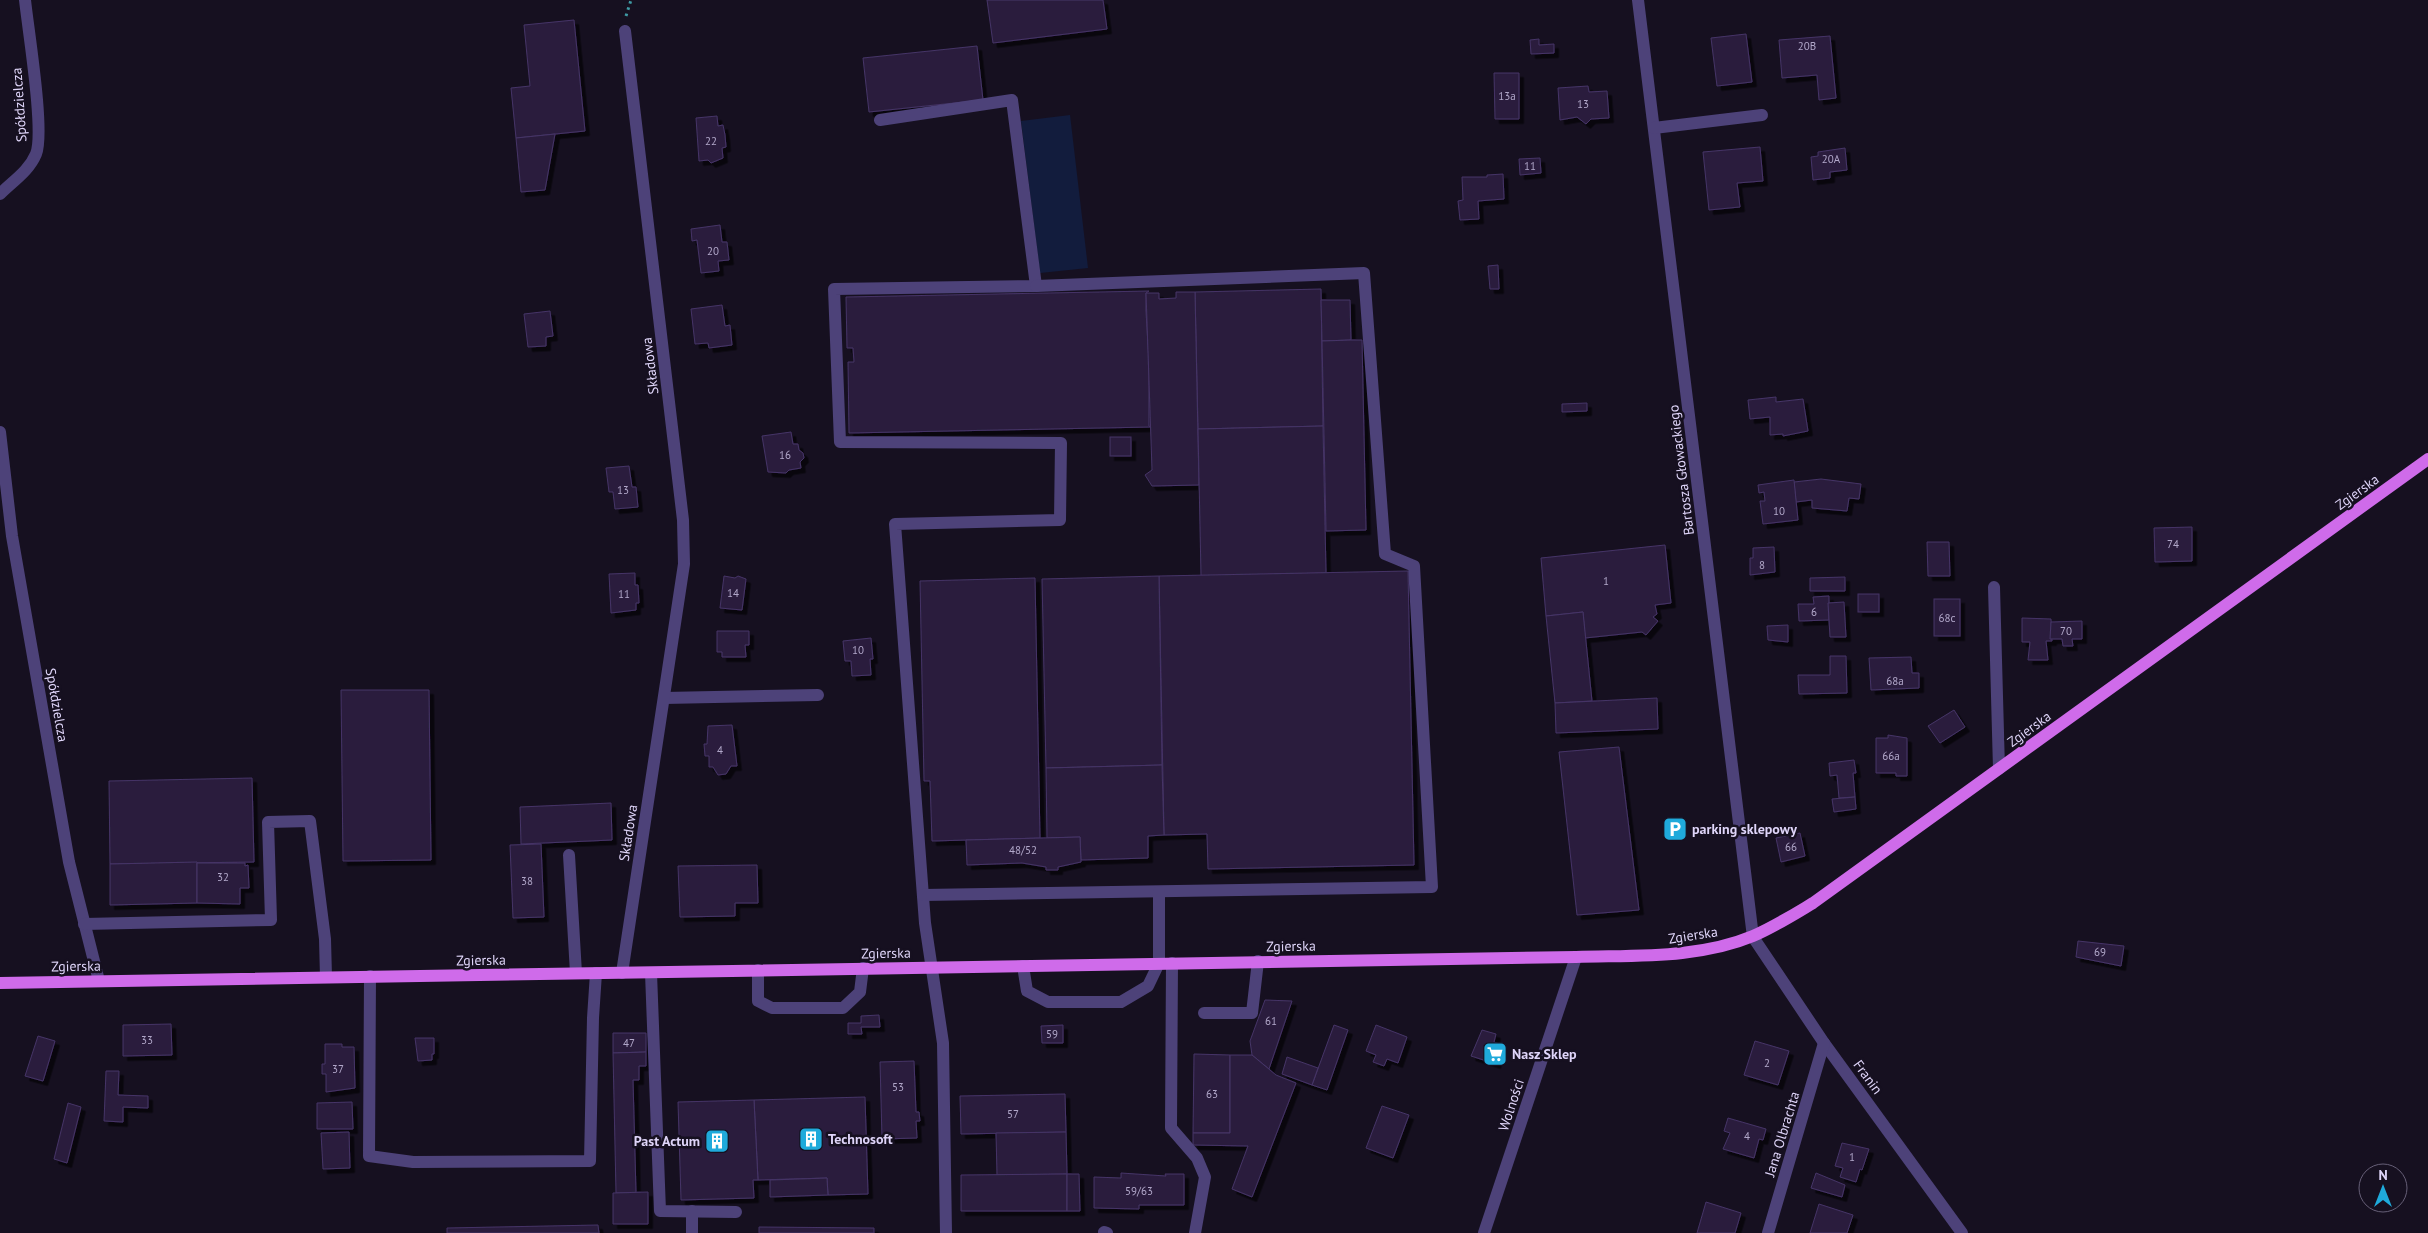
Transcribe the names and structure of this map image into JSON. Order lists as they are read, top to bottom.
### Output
{
  "streets": {
    "main road": ["Zgierska"],
    "street": [
      "Spółdzielcza",
      "Składowa",
      "Bartosza Głowackiego",
      "Franin",
      "Wolności",
      "Jana Olbrachta"
    ]
  },
  "crossings": [
    ["Spółdzielcza", "Zgierska"],
    ["Składowa", "Zgierska"],
    ["Bartosza Głowackiego", "Zgierska"],
    ["Bartosza Głowackiego", "Franin"],
    ["Zgierska", "Franin"],
    ["Zgierska", "Wolności"],
    ["Franin", "Jana Olbrachta"]
  ],
  "places": {
    "parking": ["parking sklepowy"],
    "supermarket": ["Nasz Sklep"],
    "building": ["Technosoft", "Past Actum"]
  },
  "house_numbers": [
    "20B",
    "13a",
    "13",
    "22",
    "20A",
    "11",
    "20",
    "16",
    "13",
    "10",
    "74",
    "8",
    "1",
    "14",
    "11",
    "6",
    "68c",
    "70",
    "10",
    "68a",
    "4",
    "66a",
    "66",
    "48/52",
    "32",
    "38",
    "69",
    "61",
    "59",
    "33",
    "47",
    "2",
    "37",
    "53",
    "63",
    "57",
    "4",
    "1",
    "59/63"
  ],
  "north": "top"
}
